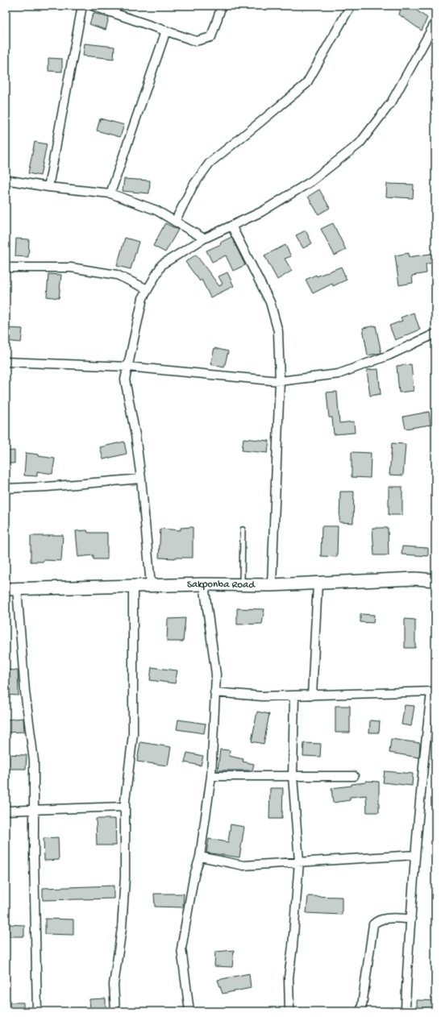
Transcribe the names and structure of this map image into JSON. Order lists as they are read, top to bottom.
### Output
{
  "streets": {
    "main road": ["Sakponba Road"]
  }
}
